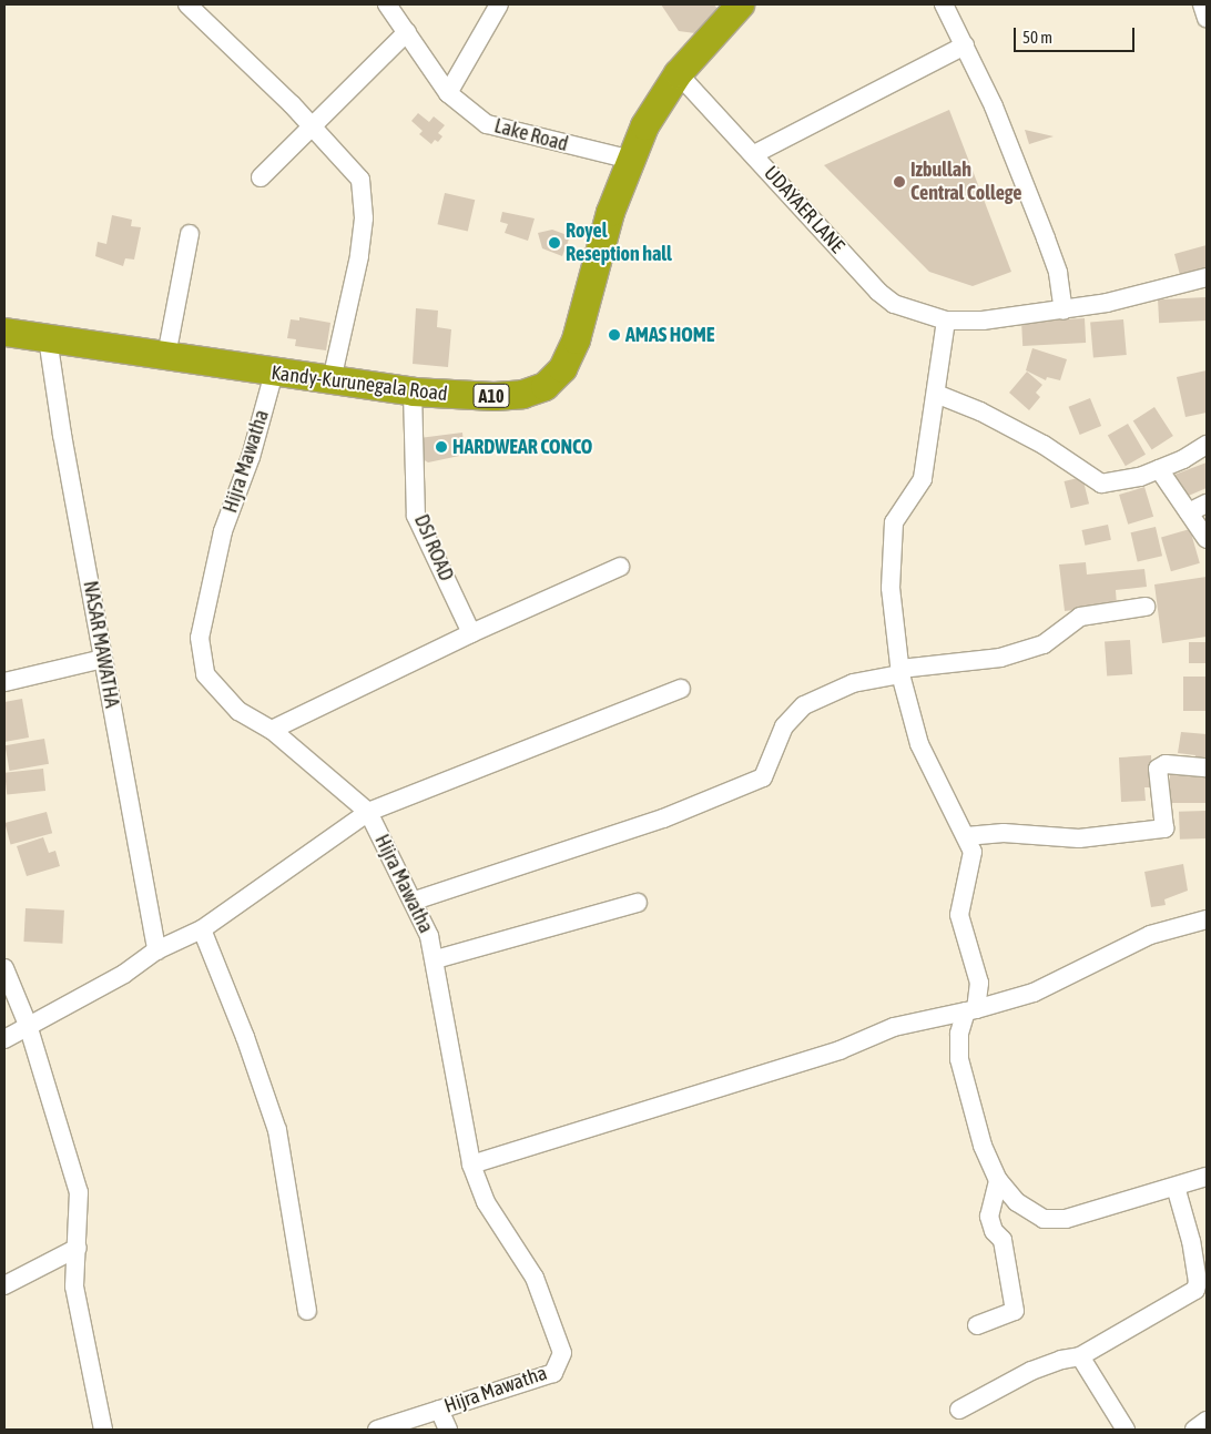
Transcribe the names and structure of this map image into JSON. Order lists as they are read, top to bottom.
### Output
{
  "streets": {
    "highway": ["Kandy-Kurunegala Road", "A10"],
    "street": [
      "Lake Road",
      "UDAYAER LANE",
      "Hijra Mawatha",
      "DSI ROAD",
      "NASAR MAWATHA"
    ]
  },
  "crossings": [
    ["Lake Road", "Kandy-Kurunegala Road"],
    ["UDAYAER LANE", "Kandy-Kurunegala Road"],
    ["Kandy-Kurunegala Road", "Hijra Mawatha"],
    ["Kandy-Kurunegala Road", "DSI ROAD"],
    ["Kandy-Kurunegala Road", "NASAR MAWATHA"]
  ],
  "places": [
    "Izbullah Central College",
    "Royel Reseption hall",
    "AMAS HOME",
    "HARDWEAR CONCO"
  ],
  "scale_bar": "50 m"
}
